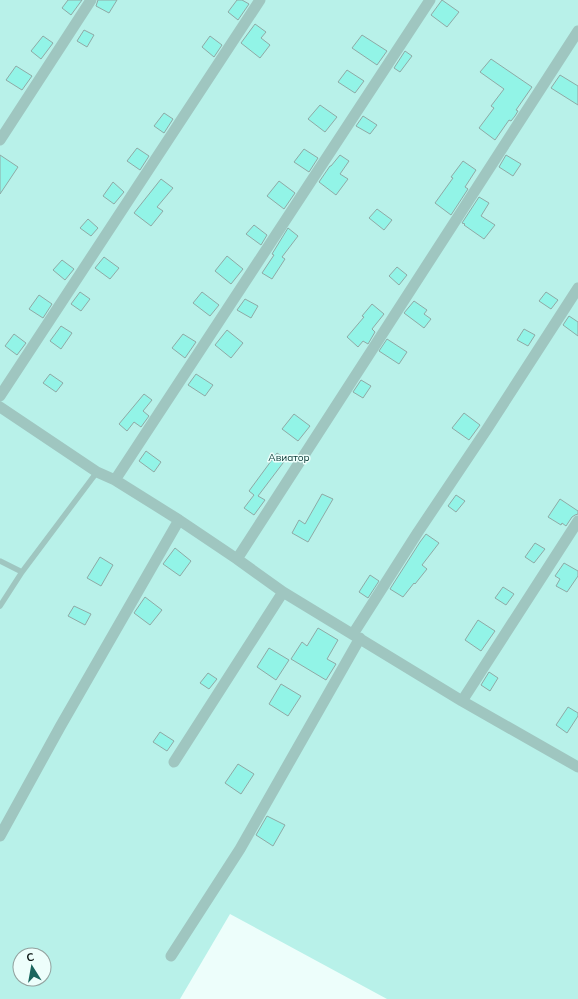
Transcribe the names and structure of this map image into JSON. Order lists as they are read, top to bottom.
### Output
{
  "parks": ["Авиатор"],
  "north": "top"
}
